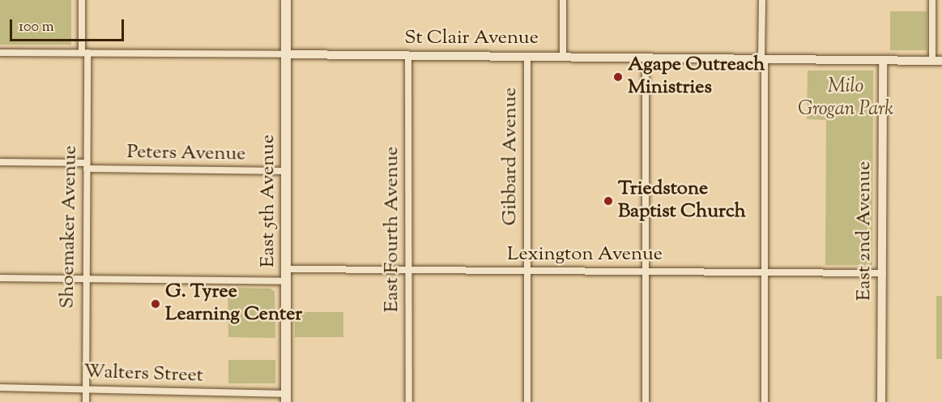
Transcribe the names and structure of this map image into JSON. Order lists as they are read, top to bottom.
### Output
{
  "streets": {
    "main road": ["East 5th Avenue"],
    "street": [
      "St Clair Avenue",
      "Peters Avenue",
      "Gibbard Avenue",
      "Shoemaker Avenue",
      "East Fourth Avenue",
      "East 2nd Avenue",
      "Lexington Avenue",
      "Walters Street"
    ]
  },
  "crossings": [
    ["St Clair Avenue", "Gibbard Avenue"],
    ["St Clair Avenue", "East 5th Avenue"],
    ["St Clair Avenue", "Shoemaker Avenue"],
    ["St Clair Avenue", "East Fourth Avenue"],
    ["St Clair Avenue", "East 2nd Avenue"],
    ["Peters Avenue", "East 5th Avenue"],
    ["Peters Avenue", "Shoemaker Avenue"],
    ["Gibbard Avenue", "Lexington Avenue"],
    ["East 5th Avenue", "Lexington Avenue"],
    ["East 5th Avenue", "Walters Street"],
    ["Shoemaker Avenue", "Walters Street"],
    ["East Fourth Avenue", "Lexington Avenue"],
    ["East 2nd Avenue", "Lexington Avenue"]
  ],
  "parks": ["Milo Grogan Park"],
  "places": ["Agape Outreach Ministries", "Triedstone Baptist Church", "G. Tyree Learning Center"],
  "scale_bar": "100 m"
}
